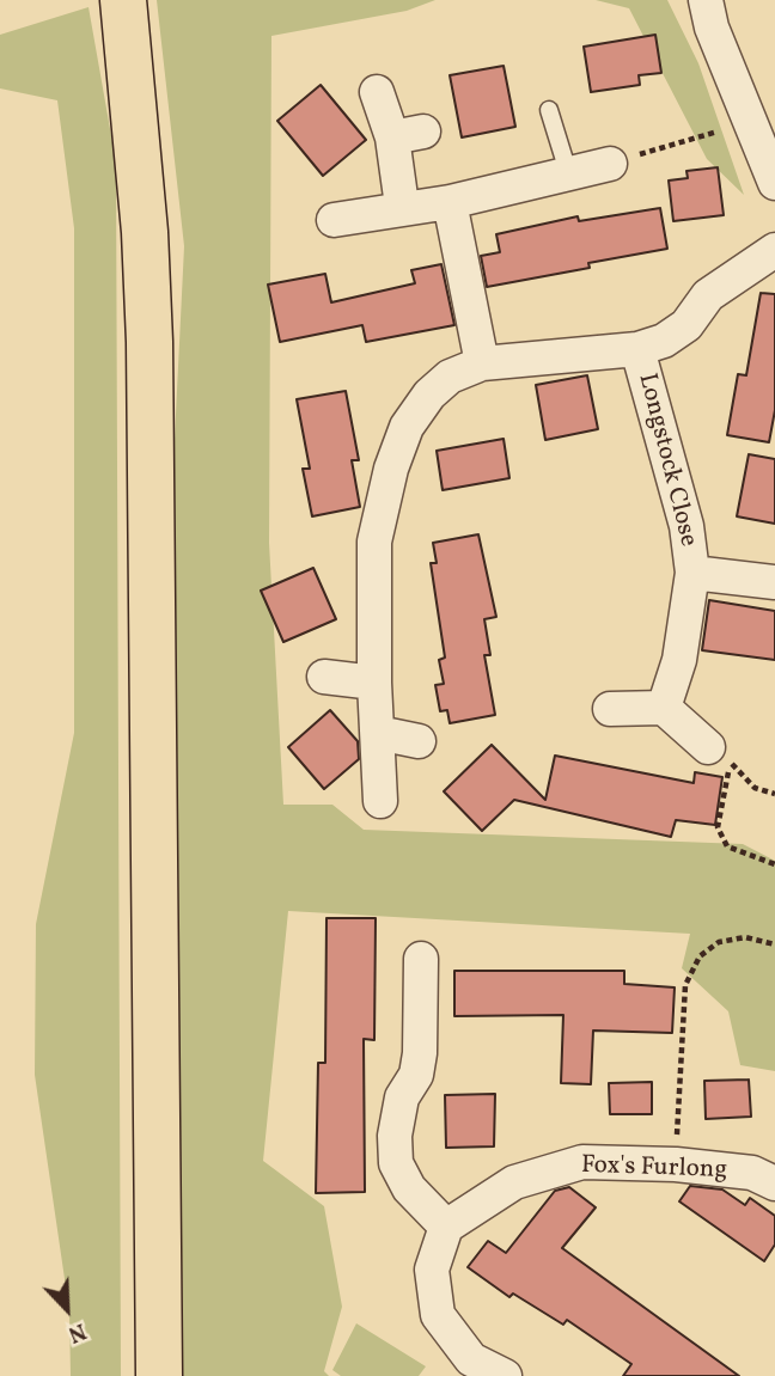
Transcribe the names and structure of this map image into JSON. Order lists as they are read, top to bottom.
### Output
{
  "streets": {
    "street": ["Longstock Close", "Fox's Furlong"]
  },
  "north": "bottom right"
}
